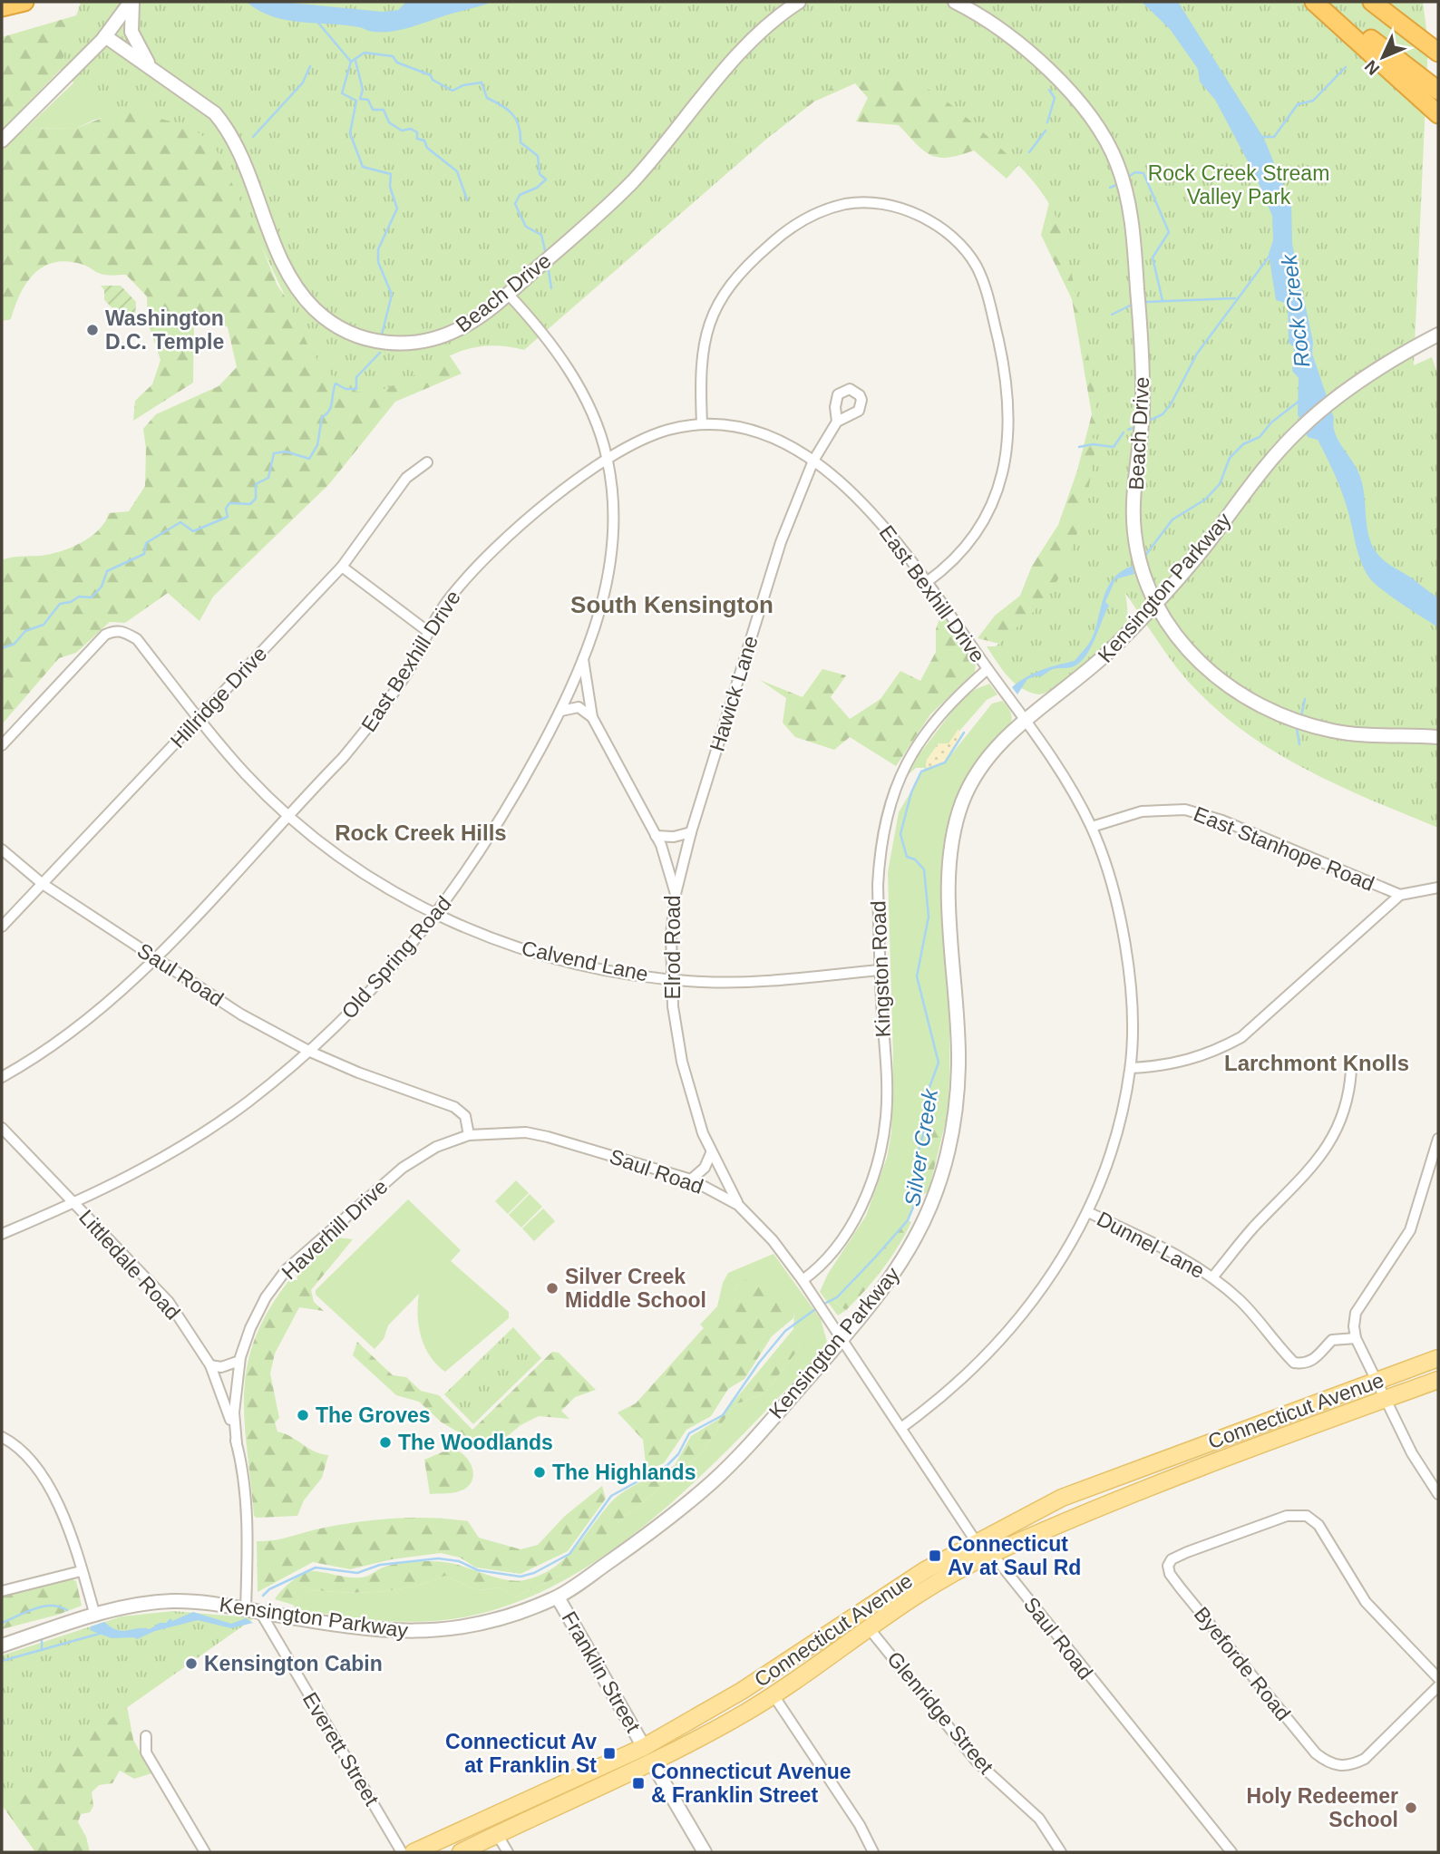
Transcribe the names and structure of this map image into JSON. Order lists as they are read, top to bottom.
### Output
{
  "streets": {
    "main road": ["Connecticut Avenue"],
    "street": [
      "Beach Drive",
      "Kensington Parkway",
      "East Bexhill Drive",
      "Hawick Lane",
      "Hillridge Drive",
      "East Stanhope Road",
      "Elrod Road",
      "Old Spring Road",
      "Calvend Lane",
      "Kingston Road",
      "Saul Road",
      "Haverhill Drive",
      "Dunnel Lane",
      "Littledale Road",
      "Byeforde Road",
      "Franklin Street",
      "Glenridge Street",
      "Everett Street"
    ]
  },
  "crossings": [
    ["Beach Drive", "Kensington Parkway"],
    ["Beach Drive", "Old Spring Road"],
    ["Kensington Parkway", "East Bexhill Drive"],
    ["Kensington Parkway", "Saul Road"],
    ["Kensington Parkway", "Littledale Road"],
    ["Kensington Parkway", "Franklin Street"],
    ["Kensington Parkway", "Everett Street"],
    ["East Bexhill Drive", "Hawick Lane"],
    ["East Bexhill Drive", "East Stanhope Road"],
    ["East Bexhill Drive", "Old Spring Road"],
    ["East Bexhill Drive", "Calvend Lane"],
    ["East Bexhill Drive", "Kingston Road"],
    ["East Bexhill Drive", "Saul Road"],
    ["East Bexhill Drive", "Dunnel Lane"],
    ["Hawick Lane", "Elrod Road"],
    ["Hillridge Drive", "Calvend Lane"],
    ["Hillridge Drive", "Saul Road"],
    ["Elrod Road", "Old Spring Road"],
    ["Elrod Road", "Calvend Lane"],
    ["Elrod Road", "Saul Road"],
    ["Old Spring Road", "Calvend Lane"],
    ["Old Spring Road", "Saul Road"],
    ["Old Spring Road", "Littledale Road"],
    ["Calvend Lane", "Kingston Road"],
    ["Kingston Road", "Saul Road"],
    ["Saul Road", "Haverhill Drive"],
    ["Saul Road", "Connecticut Avenue"],
    ["Haverhill Drive", "Littledale Road"],
    ["Connecticut Avenue", "Franklin Street"],
    ["Connecticut Avenue", "Glenridge Street"]
  ],
  "districts": ["South Kensington", "Rock Creek Hills", "Larchmont Knolls"],
  "water": ["Rock Creek", "Silver Creek"],
  "parks": ["Rock Creek Stream Valley Park"],
  "places": {
    "other": [
      "Washington D.C. Temple",
      "Silver Creek Middle School",
      "The Groves",
      "The Woodlands",
      "The Highlands",
      "Kensington Cabin",
      "Holy Redeemer School"
    ],
    "transit": ["Connecticut Av at Saul Rd", "Connecticut Av at Franklin St", "Connecticut Avenue & Franklin Street"]
  },
  "north": "bottom left"
}
